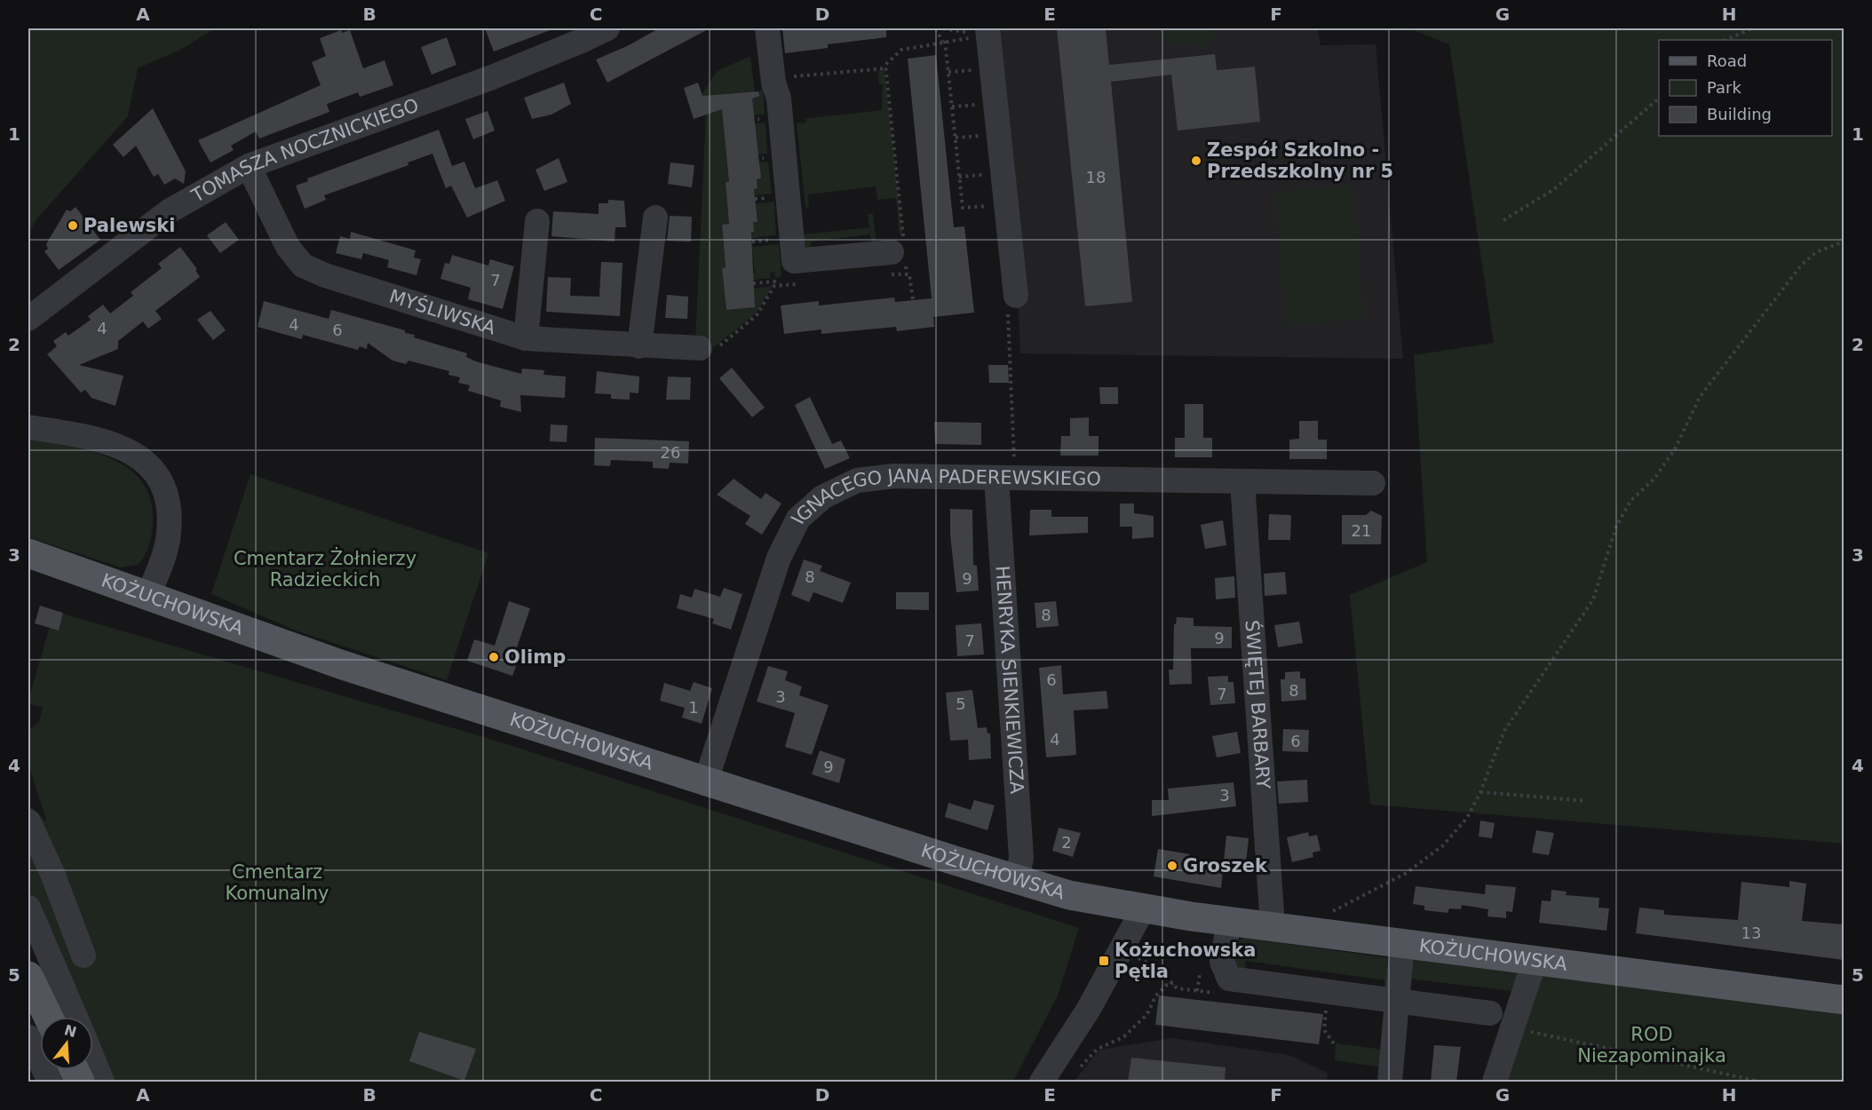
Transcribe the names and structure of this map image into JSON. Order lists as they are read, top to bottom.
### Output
{
  "streets": {
    "main road": ["KOŻUCHOWSKA"],
    "street": [
      "TOMASZA NOCZNICKIEGO",
      "MYŚLIWSKA",
      "IGNACEGO JANA PADEREWSKIEGO",
      "HENRYKA SIENKIEWICZA",
      "ŚWIĘTEJ BARBARY"
    ]
  },
  "crossings": [
    ["TOMASZA NOCZNICKIEGO", "MYŚLIWSKA"],
    ["IGNACEGO JANA PADEREWSKIEGO", "KOŻUCHOWSKA"],
    ["IGNACEGO JANA PADEREWSKIEGO", "HENRYKA SIENKIEWICZA"],
    ["IGNACEGO JANA PADEREWSKIEGO", "ŚWIĘTEJ BARBARY"],
    ["KOŻUCHOWSKA", "HENRYKA SIENKIEWICZA"],
    ["KOŻUCHOWSKA", "ŚWIĘTEJ BARBARY"]
  ],
  "parks": ["Cmentarz Żołnierzy Radzieckich", "Cmentarz Komunalny", "ROD Niezapominajka"],
  "places": {
    "other": [
      "Zespół Szkolno - Przedszkolny nr 5",
      "Palewski",
      "Olimp",
      "Groszek"
    ],
    "transit": ["Kożuchowska Pętla"]
  },
  "house_numbers": [
    "18",
    "7",
    "4",
    "4",
    "6",
    "26",
    "21",
    "8",
    "9",
    "8",
    "9",
    "7",
    "6",
    "8",
    "7",
    "3",
    "5",
    "1",
    "4",
    "6",
    "9",
    "3",
    "2",
    "13"
  ],
  "legend": ["Road", "Park", "Building"],
  "north": "top",
  "grid": {
    "columns": [
      "A",
      "B",
      "C",
      "D",
      "E",
      "F",
      "G",
      "H"
    ],
    "rows": [
      "1",
      "2",
      "3",
      "4",
      "5"
    ]
  }
}
